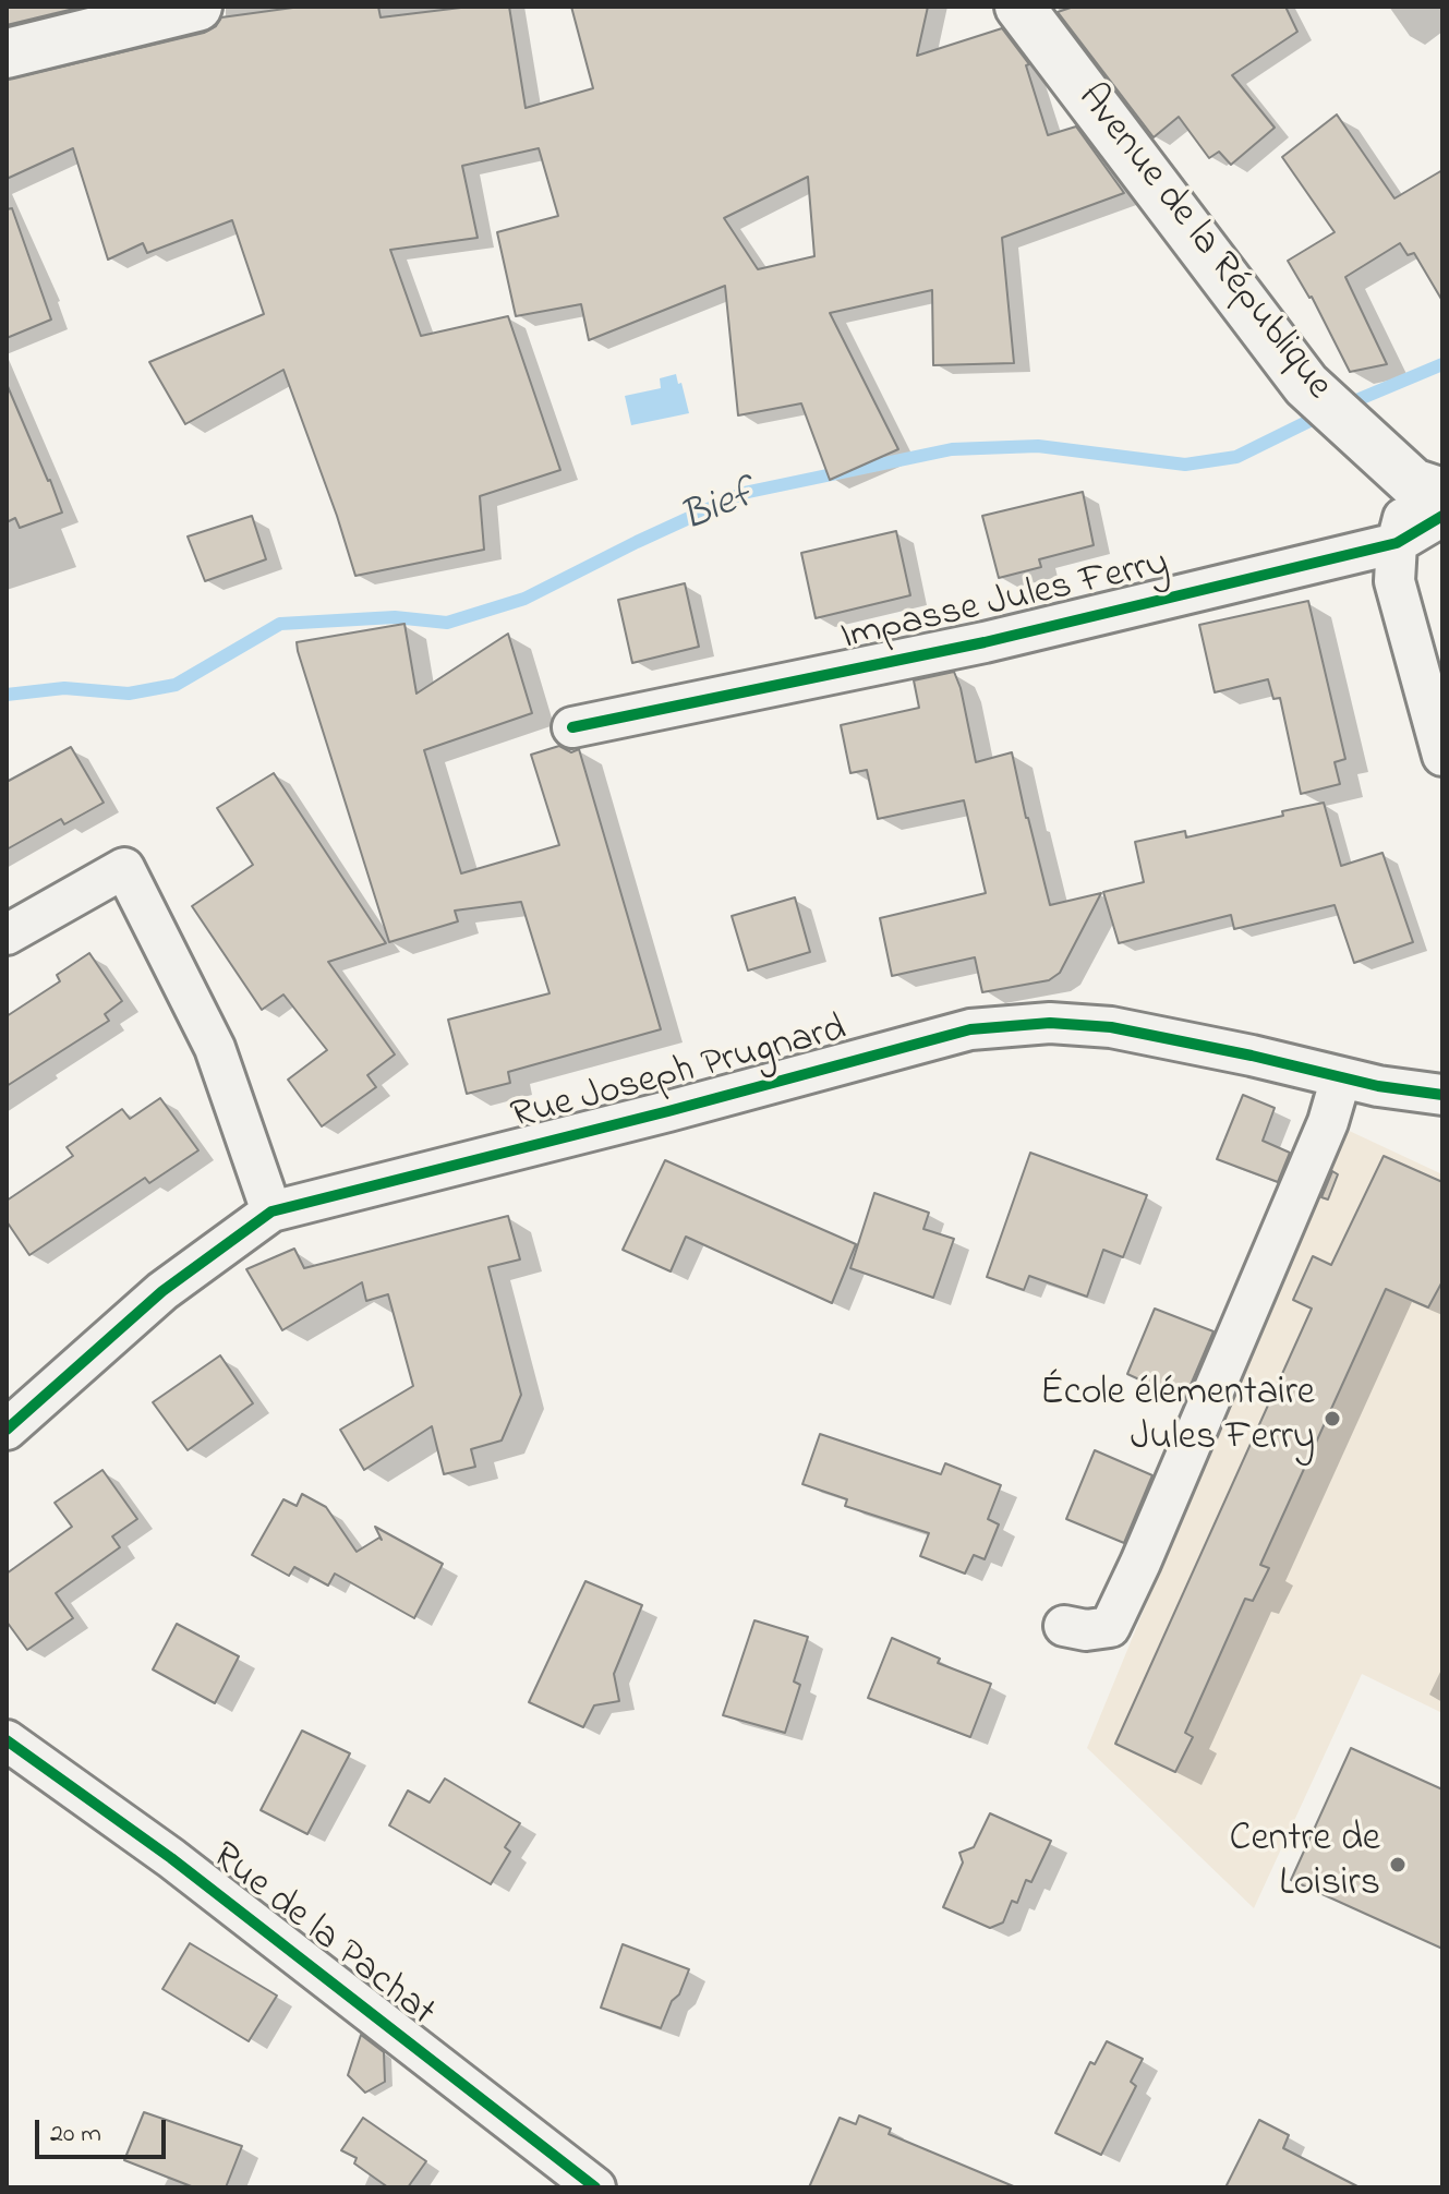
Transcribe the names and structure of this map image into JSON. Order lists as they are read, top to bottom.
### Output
{
  "streets": {
    "street": [
      "Avenue de la République",
      "Impasse Jules Ferry",
      "Rue Joseph Prugnard",
      "Rue de la Pachat"
    ]
  },
  "water": ["Bief"],
  "places": ["École élémentaire Jules Ferry", "Centre de Loisirs"],
  "scale_bar": "20 m"
}
